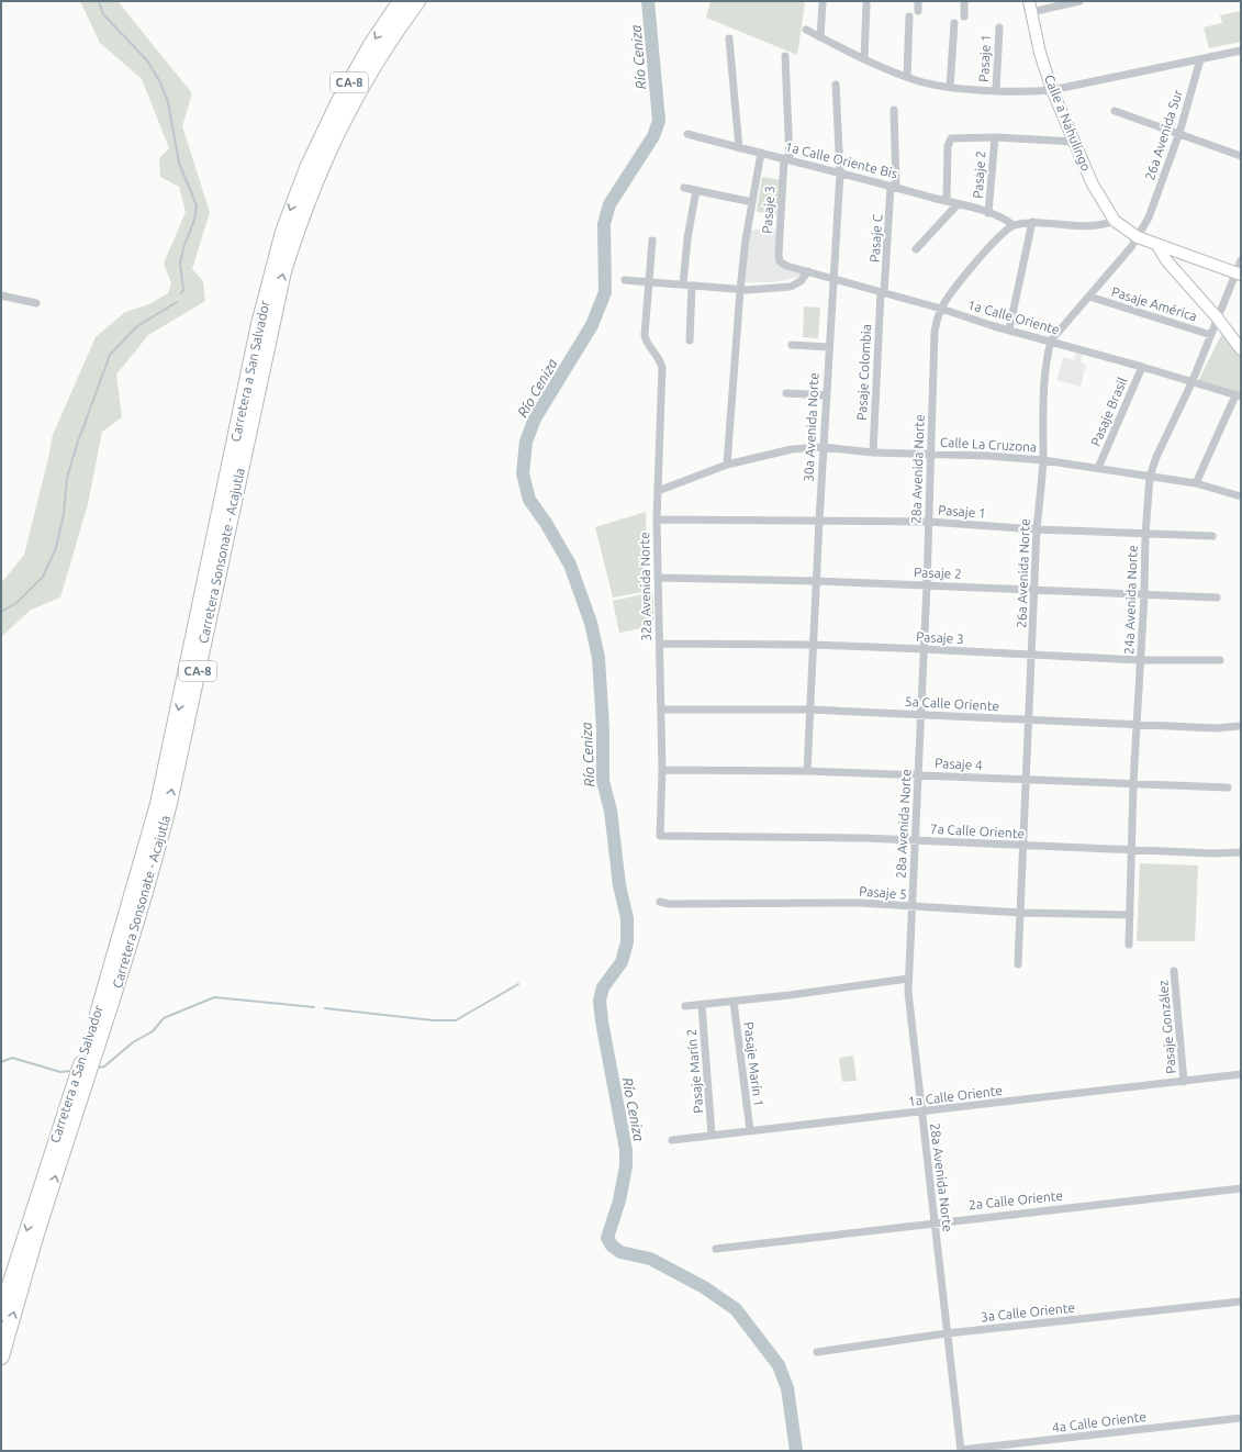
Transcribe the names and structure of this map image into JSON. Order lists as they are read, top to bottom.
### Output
{
  "streets": {
    "highway": ["CA-8", "Carretera a San Salvador", "Carretera Sonsonate - Acajutla"],
    "street": [
      "Pasaje 1",
      "Calle a Nahulingo",
      "26a Avenida Sur",
      "1a Calle Oriente Bis",
      "Pasaje 2",
      "Pasaje 3",
      "Pasaje C",
      "Pasaje América",
      "1a Calle Oriente",
      "Pasaje Colombia",
      "Pasaje Brasil",
      "30a Avenida Norte",
      "Calle La Cruzona",
      "28a Avenida Norte",
      "26a Avenida Norte",
      "32a Avenida Norte",
      "24a Avenida Norte",
      "5a Calle Oriente",
      "Pasaje 4",
      "7a Calle Oriente",
      "Pasaje 5",
      "Pasaje González",
      "Pasaje Marín 1",
      "Pasaje Marín 2",
      "2a Calle Oriente",
      "3a Calle Oriente",
      "4a Calle Oriente"
    ]
  },
  "crossings": [
    ["Pasaje 1", "30a Avenida Norte"],
    ["Pasaje 1", "28a Avenida Norte"],
    ["Pasaje 1", "26a Avenida Norte"],
    ["Pasaje 1", "32a Avenida Norte"],
    ["Pasaje 1", "24a Avenida Norte"],
    ["Calle a Nahulingo", "26a Avenida Norte"],
    ["Calle a Nahulingo", "24a Avenida Norte"],
    ["26a Avenida Sur", "26a Avenida Norte"],
    ["1a Calle Oriente Bis", "Pasaje 2"],
    ["1a Calle Oriente Bis", "Pasaje 3"],
    ["1a Calle Oriente Bis", "Pasaje C"],
    ["1a Calle Oriente Bis", "30a Avenida Norte"],
    ["1a Calle Oriente Bis", "28a Avenida Norte"],
    ["Pasaje 2", "30a Avenida Norte"],
    ["Pasaje 2", "28a Avenida Norte"],
    ["Pasaje 2", "26a Avenida Norte"],
    ["Pasaje 2", "32a Avenida Norte"],
    ["Pasaje 2", "24a Avenida Norte"],
    ["Pasaje 3", "1a Calle Oriente"],
    ["Pasaje 3", "30a Avenida Norte"],
    ["Pasaje 3", "28a Avenida Norte"],
    ["Pasaje 3", "26a Avenida Norte"],
    ["Pasaje 3", "32a Avenida Norte"],
    ["Pasaje 3", "24a Avenida Norte"],
    ["Pasaje C", "1a Calle Oriente"],
    ["Pasaje C", "Pasaje Colombia"],
    ["Pasaje América", "26a Avenida Norte"],
    ["Pasaje América", "24a Avenida Norte"],
    ["1a Calle Oriente", "Pasaje Colombia"],
    ["1a Calle Oriente", "Pasaje Brasil"],
    ["1a Calle Oriente", "30a Avenida Norte"],
    ["1a Calle Oriente", "28a Avenida Norte"],
    ["1a Calle Oriente", "26a Avenida Norte"],
    ["1a Calle Oriente", "24a Avenida Norte"],
    ["1a Calle Oriente", "Pasaje González"],
    ["1a Calle Oriente", "Pasaje Marín 1"],
    ["1a Calle Oriente", "Pasaje Marín 2"],
    ["Pasaje Colombia", "Calle La Cruzona"],
    ["Pasaje Brasil", "Calle La Cruzona"],
    ["30a Avenida Norte", "Calle La Cruzona"],
    ["30a Avenida Norte", "5a Calle Oriente"],
    ["30a Avenida Norte", "Pasaje 4"],
    ["Calle La Cruzona", "28a Avenida Norte"],
    ["Calle La Cruzona", "26a Avenida Norte"],
    ["Calle La Cruzona", "32a Avenida Norte"],
    ["Calle La Cruzona", "24a Avenida Norte"],
    ["28a Avenida Norte", "5a Calle Oriente"],
    ["28a Avenida Norte", "Pasaje 4"],
    ["28a Avenida Norte", "7a Calle Oriente"],
    ["28a Avenida Norte", "Pasaje 5"],
    ["28a Avenida Norte", "2a Calle Oriente"],
    ["28a Avenida Norte", "3a Calle Oriente"],
    ["28a Avenida Norte", "4a Calle Oriente"],
    ["26a Avenida Norte", "5a Calle Oriente"],
    ["26a Avenida Norte", "Pasaje 4"],
    ["26a Avenida Norte", "7a Calle Oriente"],
    ["26a Avenida Norte", "Pasaje 5"],
    ["32a Avenida Norte", "5a Calle Oriente"],
    ["32a Avenida Norte", "Pasaje 4"],
    ["32a Avenida Norte", "7a Calle Oriente"],
    ["24a Avenida Norte", "5a Calle Oriente"],
    ["24a Avenida Norte", "Pasaje 4"],
    ["24a Avenida Norte", "7a Calle Oriente"],
    ["24a Avenida Norte", "Pasaje 5"]
  ],
  "one_way": ["Carretera a San Salvador", "Carretera Sonsonate - Acajutla"],
  "water": ["Río Ceniza"]
}
